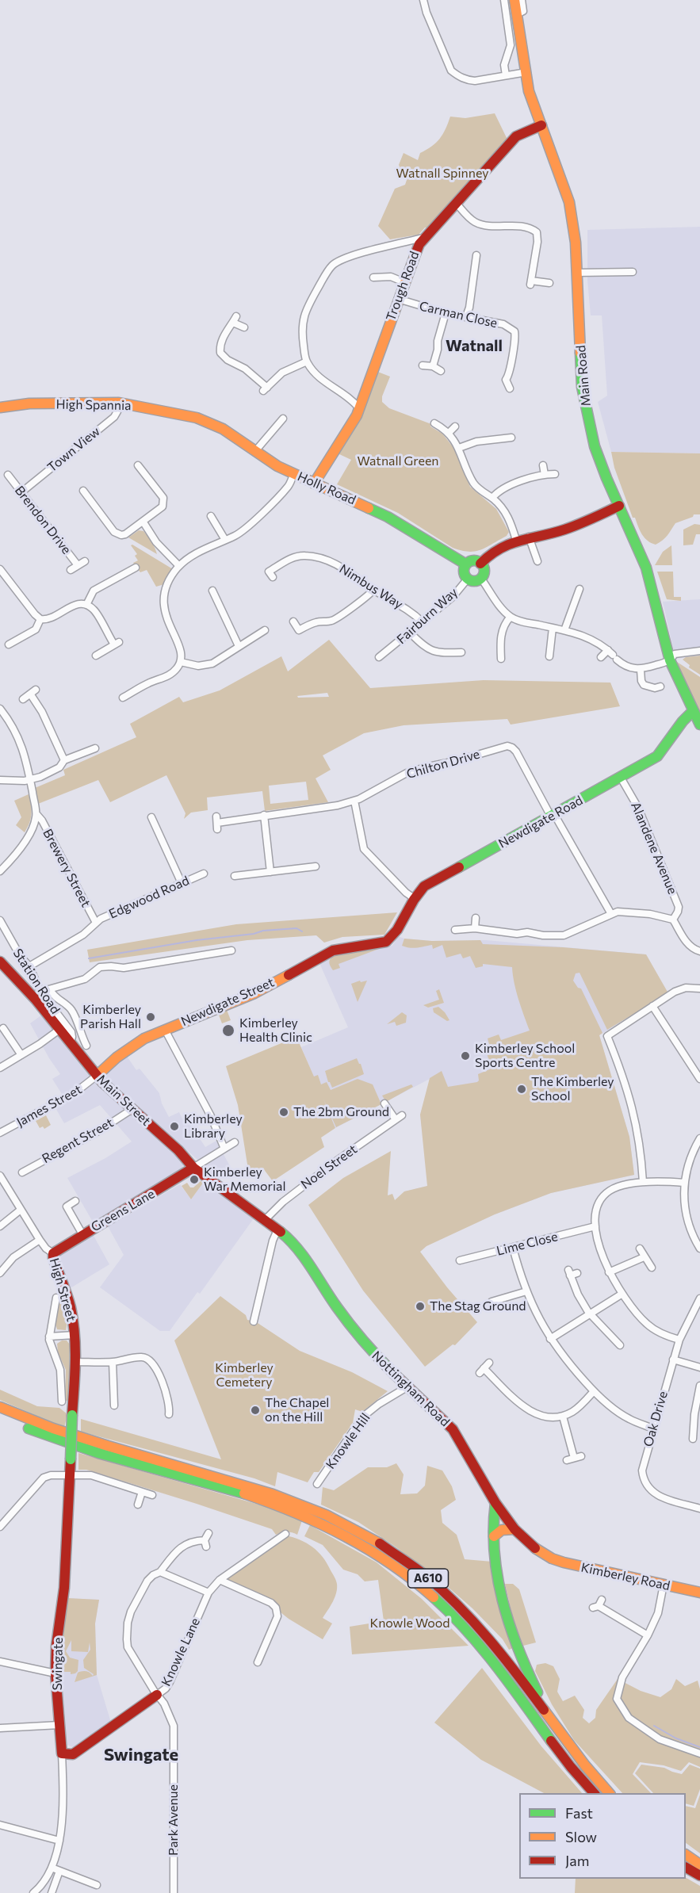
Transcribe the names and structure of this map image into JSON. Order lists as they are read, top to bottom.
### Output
{
  "streets": {
    "main road": [
      "Trough Road",
      "Main Road",
      "High Spannia",
      "Holly Road",
      "Newdigate Road",
      "Newdigate Street",
      "Main Street",
      "Greens Lane",
      "High Street",
      "Nottingham Road",
      "Kimberley Road",
      "A610",
      "Knowle Lane",
      "Swingate"
    ],
    "street": [
      "Carman Close",
      "Town View",
      "Brendon Drive",
      "Nimbus Way",
      "Fairburn Way",
      "Chilton Drive",
      "Alandene Avenue",
      "Brewery Street",
      "Edgwood Road",
      "Station Road",
      "James Street",
      "Regent Street",
      "Noel Street",
      "Lime Close",
      "Oak Drive",
      "Knowle Hill",
      "Park Avenue"
    ]
  },
  "crossings": [
    ["Trough Road", "Carman Close"],
    ["Trough Road", "Main Road"],
    ["Trough Road", "Holly Road"],
    ["Main Road", "Newdigate Road"],
    ["High Spannia", "Town View"],
    ["High Spannia", "Holly Road"],
    ["Town View", "Brendon Drive"],
    ["Holly Road", "Fairburn Way"],
    ["Nimbus Way", "Fairburn Way"],
    ["Chilton Drive", "Newdigate Road"],
    ["Newdigate Road", "Alandene Avenue"],
    ["Newdigate Road", "Newdigate Street"],
    ["Brewery Street", "Edgwood Road"],
    ["Edgwood Road", "Station Road"],
    ["Station Road", "Main Street"],
    ["Newdigate Street", "Main Street"],
    ["Newdigate Street", "James Street"],
    ["Main Street", "James Street"],
    ["Main Street", "Regent Street"],
    ["Main Street", "Noel Street"],
    ["Main Street", "Greens Lane"],
    ["Main Street", "Nottingham Road"],
    ["Noel Street", "Nottingham Road"],
    ["Greens Lane", "High Street"],
    ["High Street", "Swingate"],
    ["Nottingham Road", "Knowle Hill"],
    ["Nottingham Road", "Kimberley Road"],
    ["Knowle Lane", "Swingate"],
    ["Knowle Lane", "Park Avenue"]
  ],
  "districts": ["Watnall", "Swingate"],
  "parks": [
    "Watnall Spinney",
    "Watnall Green",
    "Kimberley Cemetery",
    "Knowle Wood"
  ],
  "places": [
    "Kimberley Parish Hall",
    "Kimberley Health Clinic",
    "Kimberley School Sports Centre",
    "The Kimberley School",
    "The 2bm Ground",
    "Kimberley Library",
    "Kimberley War Memorial",
    "The Stag Ground",
    "The Chapel on the Hill"
  ],
  "legend": ["Fast", "Slow", "Jam"]
}
